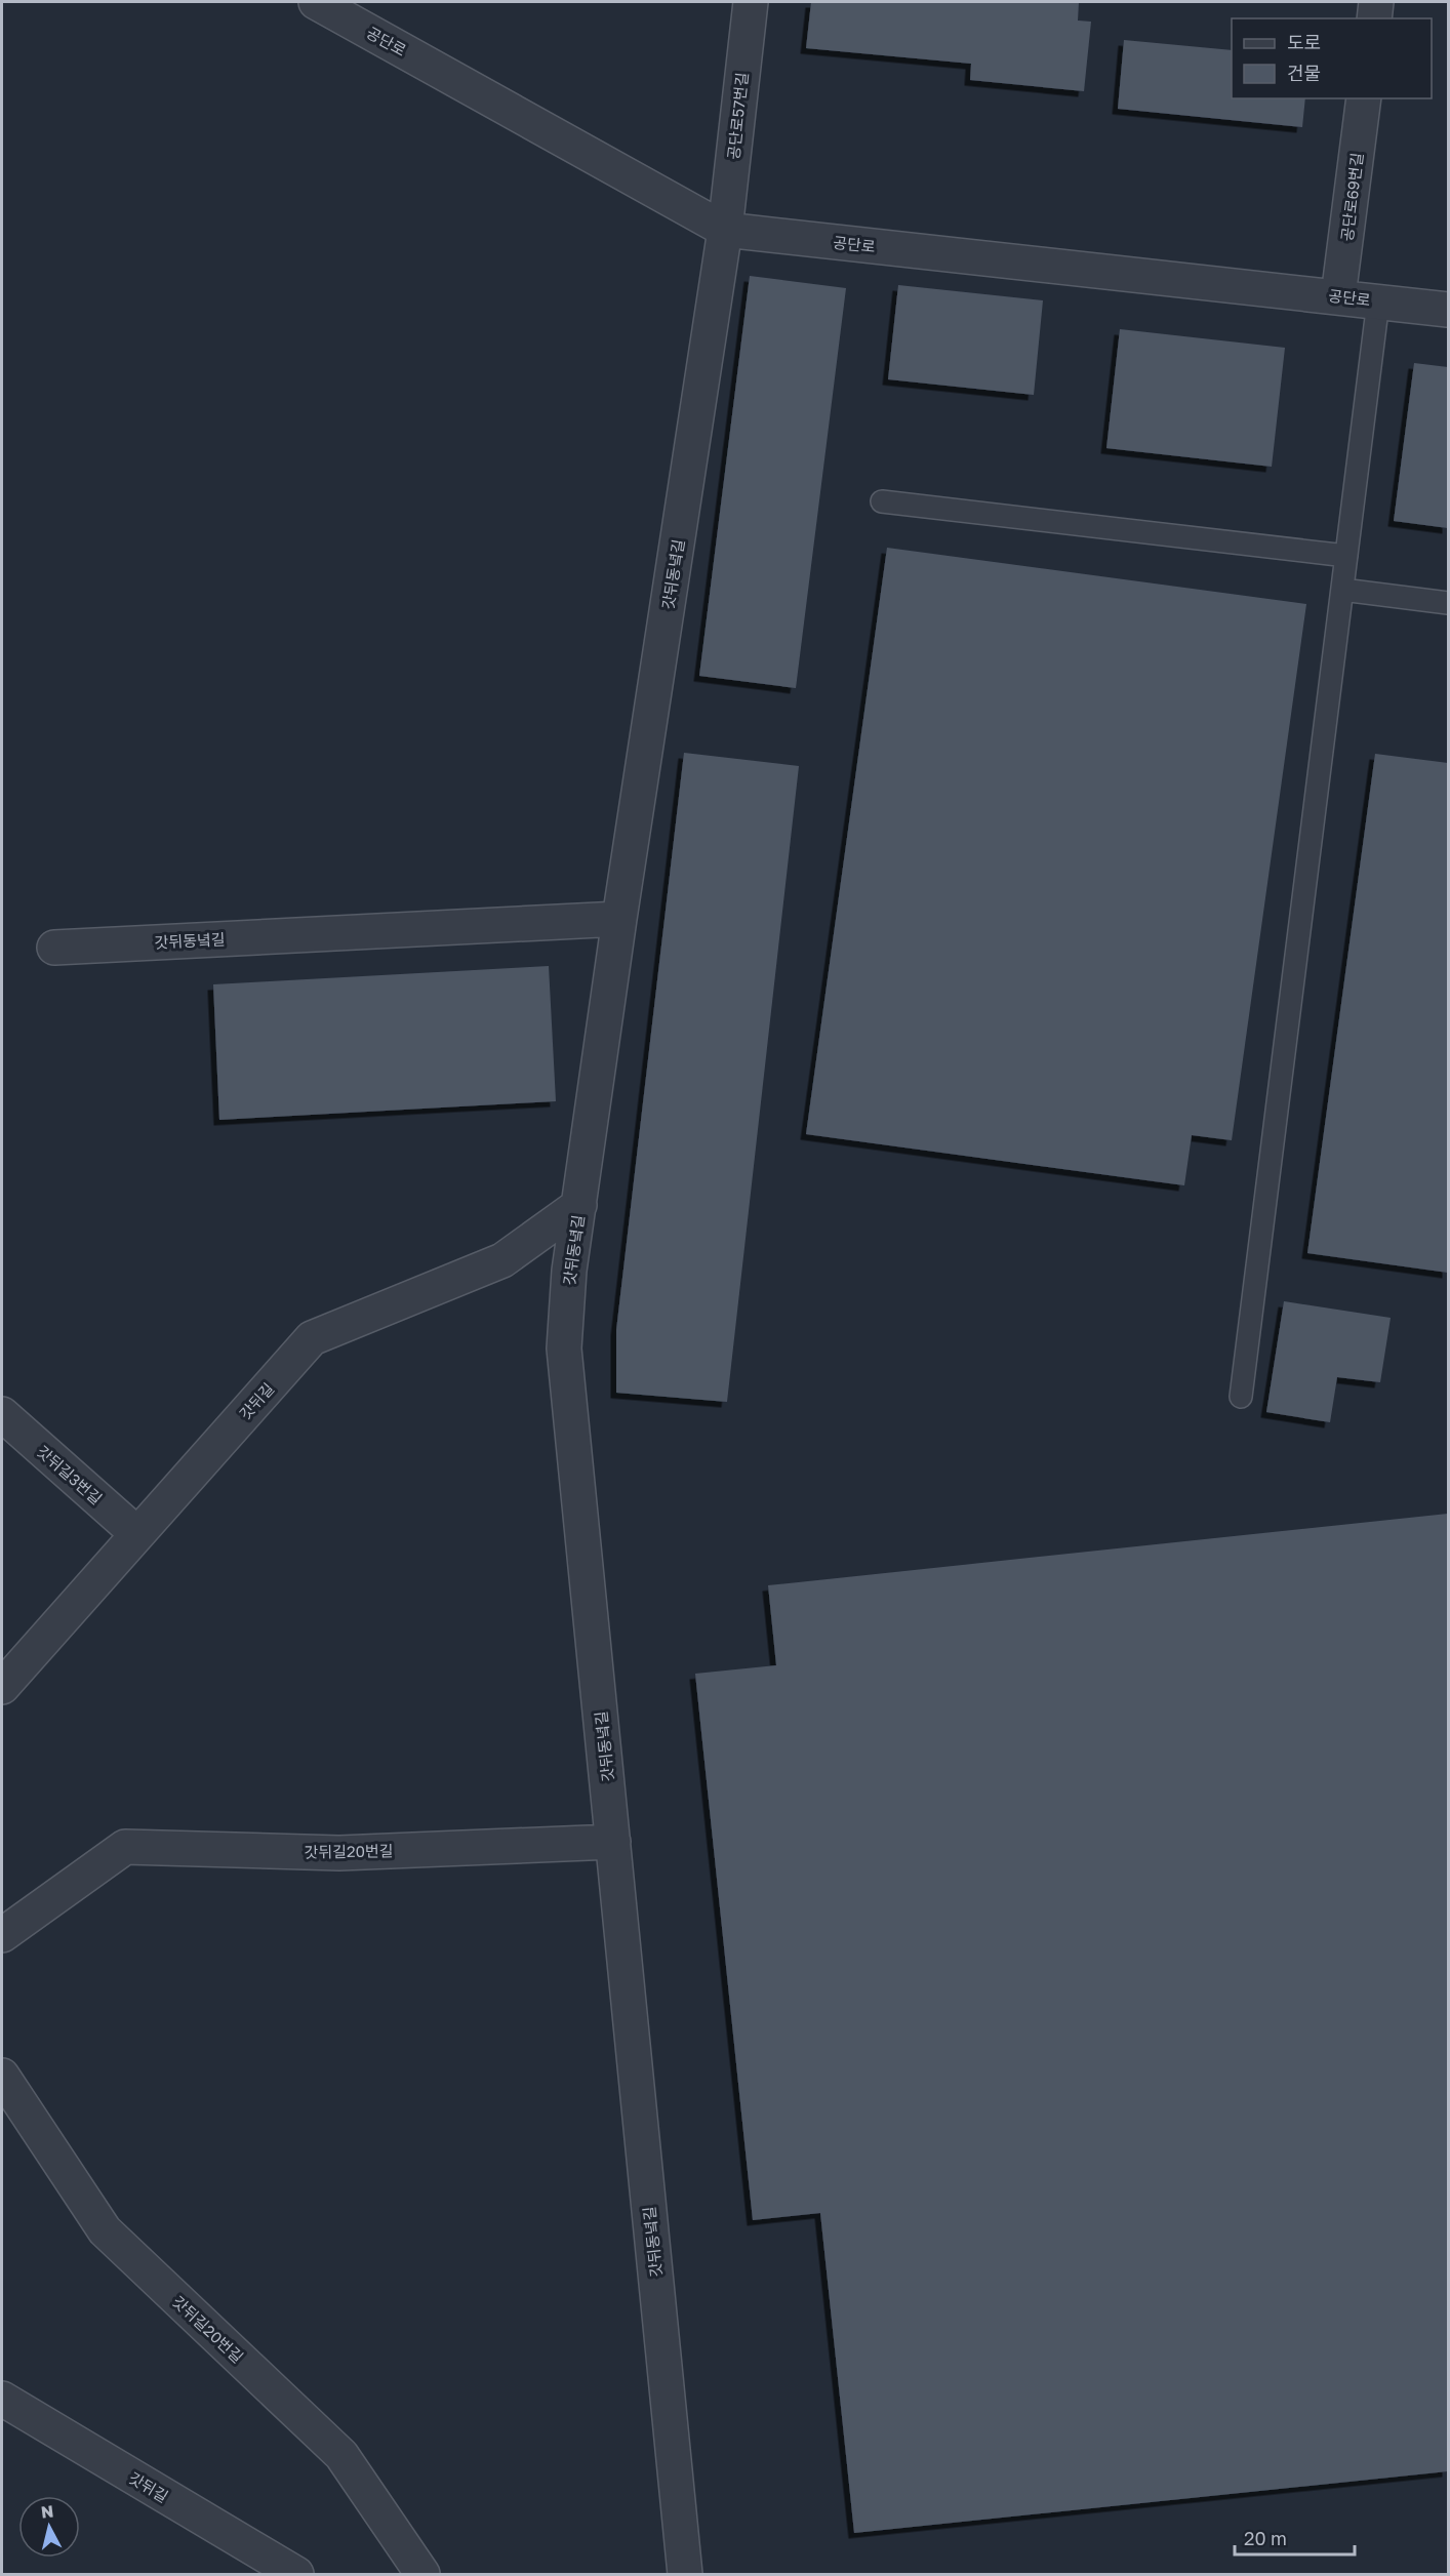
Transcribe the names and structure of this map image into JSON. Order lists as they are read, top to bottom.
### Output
{
  "streets": {
    "street": [
      "공단로",
      "공단로57번길",
      "공단로69번길",
      "갓뒤동녘길",
      "갓뒤길",
      "갓뒤길3번길",
      "갓뒤길20번길"
    ]
  },
  "crossings": [
    ["공단로", "공단로57번길"],
    ["공단로", "공단로69번길"],
    ["공단로", "갓뒤동녘길"],
    ["공단로57번길", "갓뒤동녘길"],
    ["갓뒤동녘길", "갓뒤길"],
    ["갓뒤동녘길", "갓뒤길20번길"],
    ["갓뒤길", "갓뒤길3번길"]
  ],
  "legend": ["도로", "건물"],
  "scale_bar": "20 m",
  "north": "top"
}
